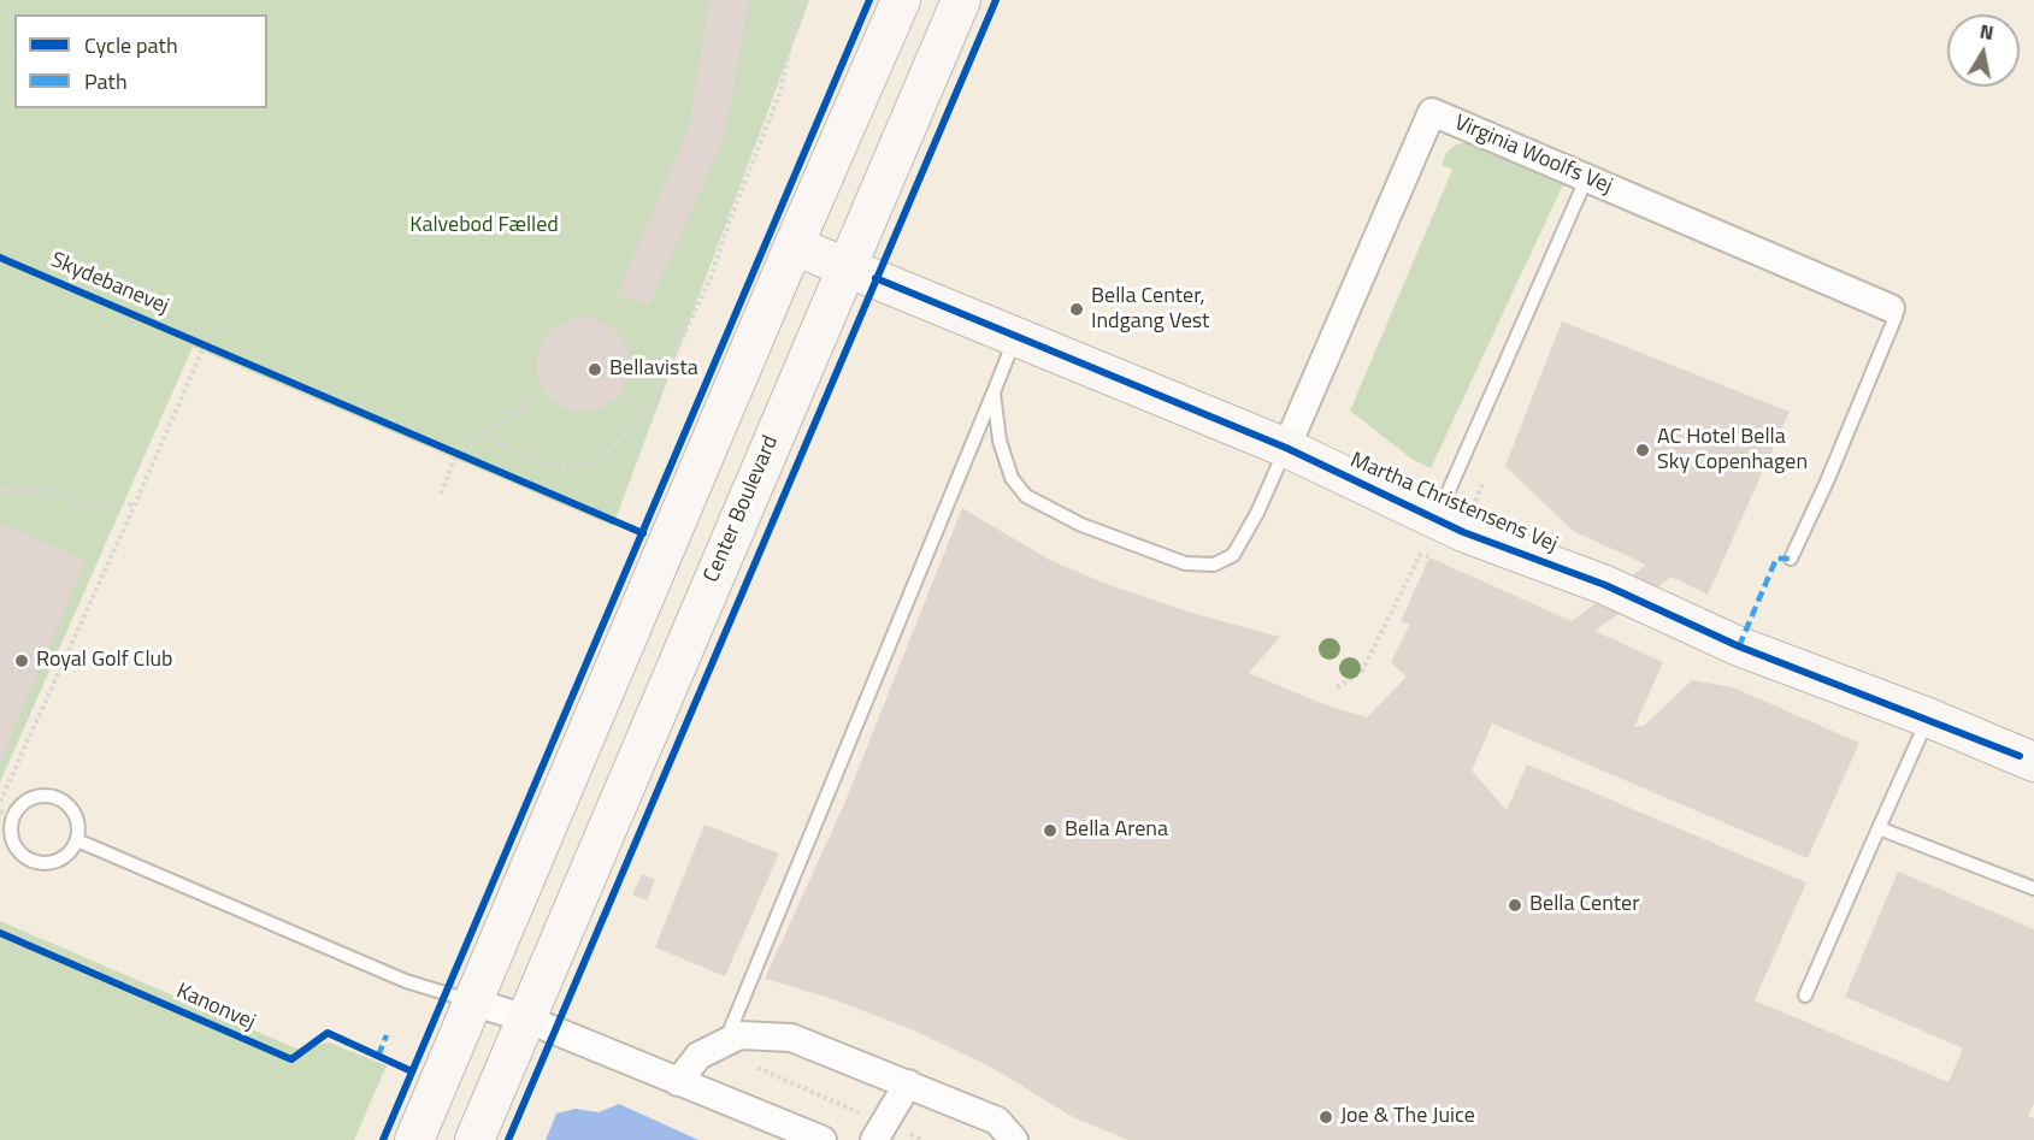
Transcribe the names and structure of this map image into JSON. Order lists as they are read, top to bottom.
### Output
{
  "streets": {
    "street": ["Virginia Woolfs Vej", "Martha Christensens Vej", "Center Boulevard"],
    "cycle path": ["Skydebanevej", "Kanonvej"]
  },
  "crossings": [
    ["Virginia Woolfs Vej", "Martha Christensens Vej"],
    ["Martha Christensens Vej", "Center Boulevard"]
  ],
  "parks": ["Kalvebod Fælled"],
  "places": [
    "Bella Center, Indgang Vest",
    "Bellavista",
    "AC Hotel Bella Sky Copenhagen",
    "Royal Golf Club",
    "Bella Arena",
    "Bella Center",
    "Joe & The Juice"
  ],
  "legend": ["Cycle path", "Path"],
  "north": "top"
}
